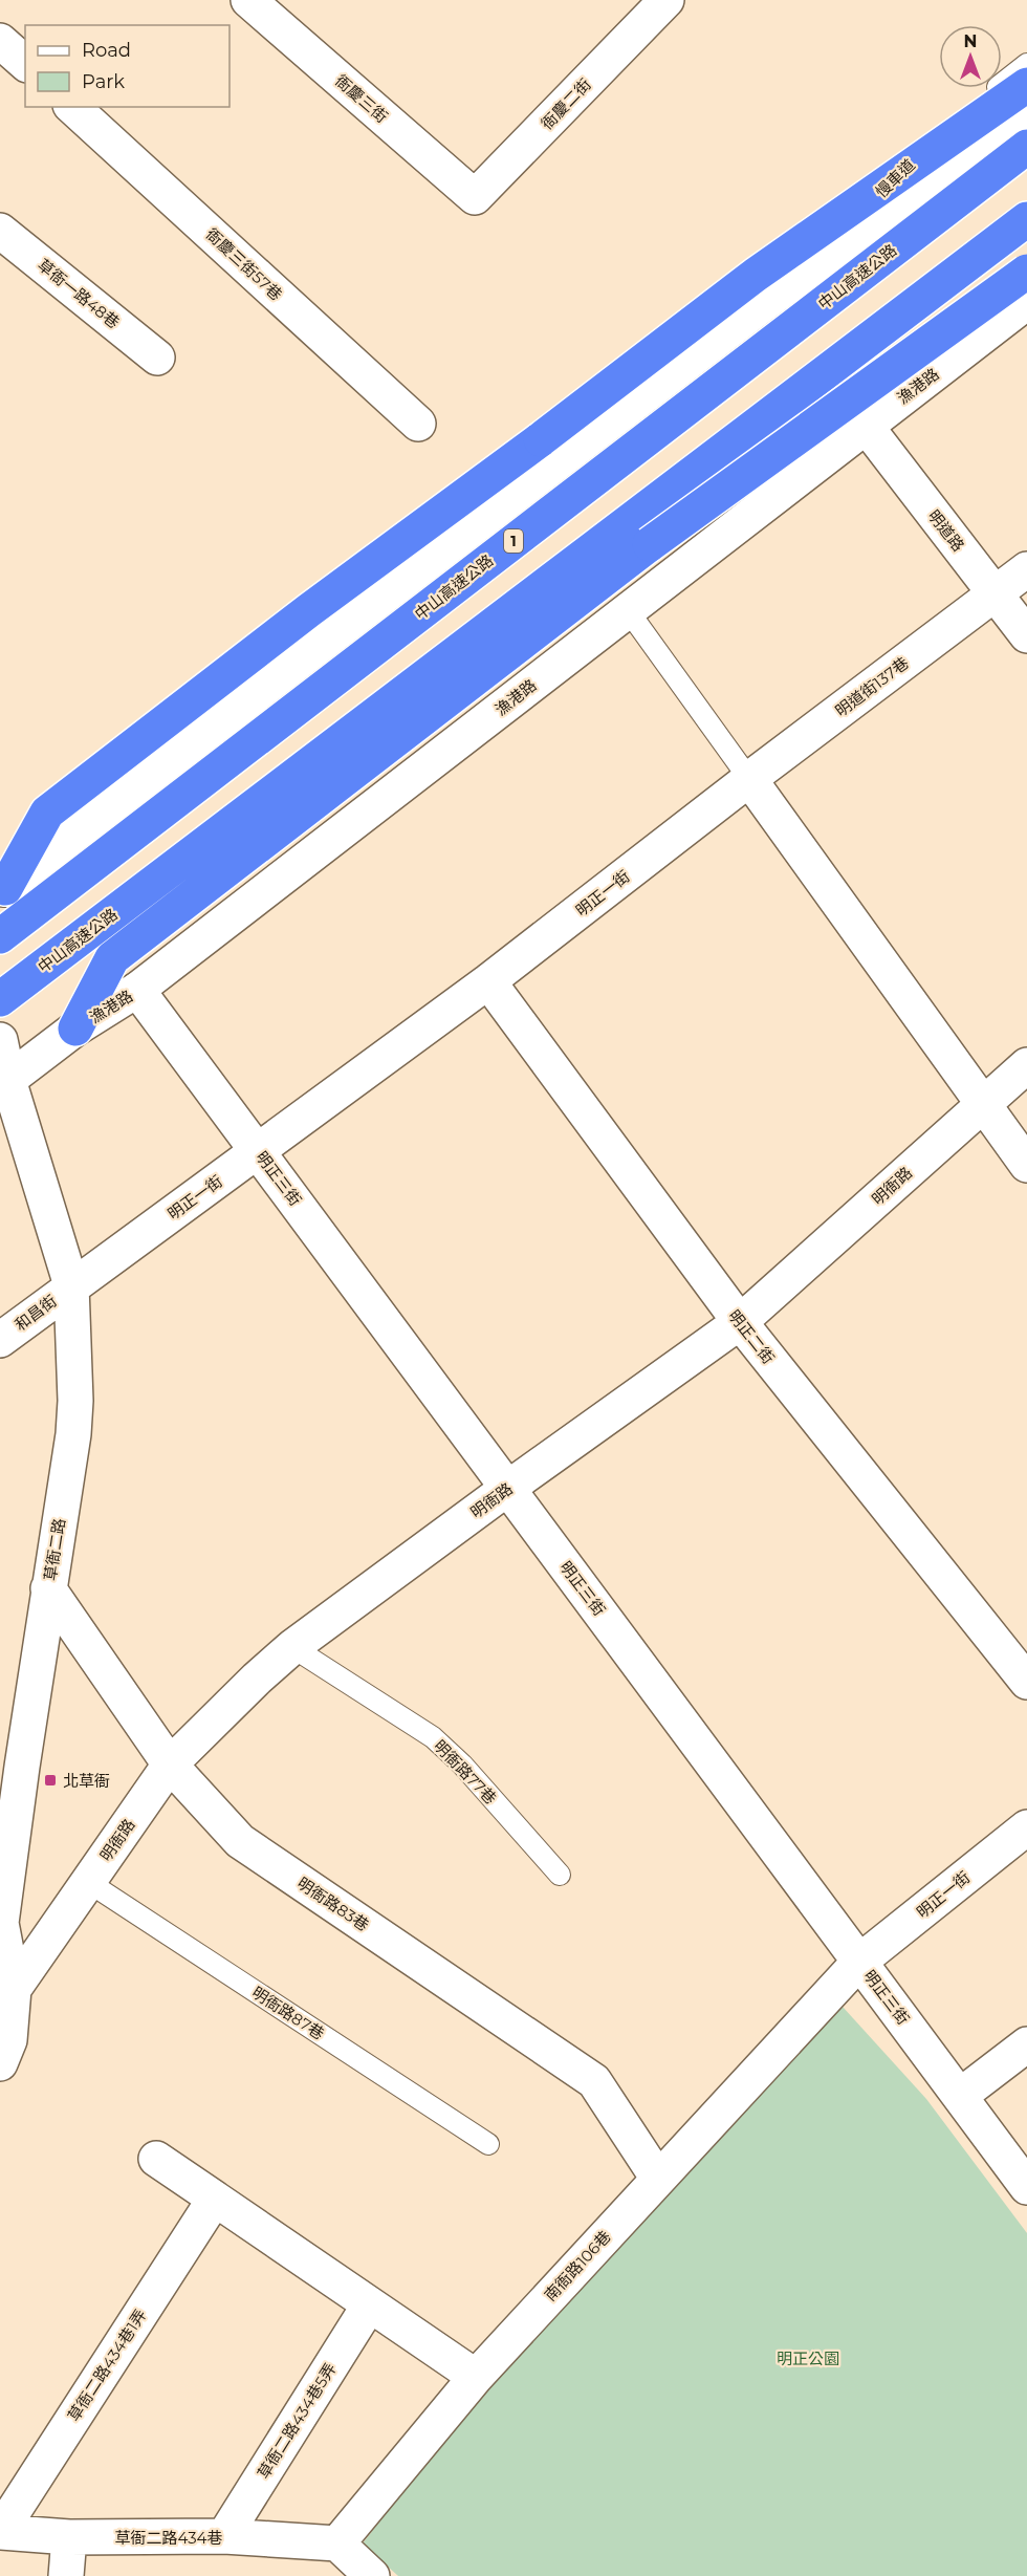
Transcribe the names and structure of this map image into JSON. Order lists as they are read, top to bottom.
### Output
{
  "streets": {
    "highway": ["中山高速公路", "1"],
    "street": [
      "衙慶三街",
      "衙慶二街",
      "衙慶三街57巷",
      "草衙一路48巷",
      "漁港路",
      "明道路",
      "明道街137巷",
      "明正一街",
      "明正三街",
      "明衙路",
      "和昌街",
      "明正二街",
      "草衙二路",
      "明衙路83巷",
      "南衙路106巷",
      "草衙二路434巷1弄",
      "草衙二路434巷5弄",
      "草衙二路434巷"
    ],
    "lane": ["慢車道", "明衙路77巷", "明衙路87巷"]
  },
  "crossings": [
    ["衙慶三街", "衙慶二街"],
    ["漁港路", "明道路"],
    ["漁港路", "明正三街"],
    ["漁港路", "草衙二路"],
    ["明道路", "明道街137巷"],
    ["明道街137巷", "明正一街"],
    ["明正一街", "明正三街"],
    ["明正一街", "和昌街"],
    ["明正一街", "明正二街"],
    ["明正一街", "草衙二路"],
    ["明正一街", "南衙路106巷"],
    ["明正三街", "明衙路"],
    ["明正三街", "南衙路106巷"],
    ["明衙路", "明正二街"],
    ["明衙路", "草衙二路"],
    ["明衙路", "明衙路77巷"],
    ["明衙路", "明衙路83巷"],
    ["明衙路", "明衙路87巷"],
    ["和昌街", "草衙二路"],
    ["草衙二路", "明衙路83巷"],
    ["明衙路83巷", "南衙路106巷"],
    ["南衙路106巷", "草衙二路434巷"],
    ["草衙二路434巷1弄", "草衙二路434巷"],
    ["草衙二路434巷5弄", "草衙二路434巷"]
  ],
  "parks": ["明正公園"],
  "places": {
    "transit": ["北草衙"]
  },
  "legend": ["Road", "Park"],
  "north": "top"
}
